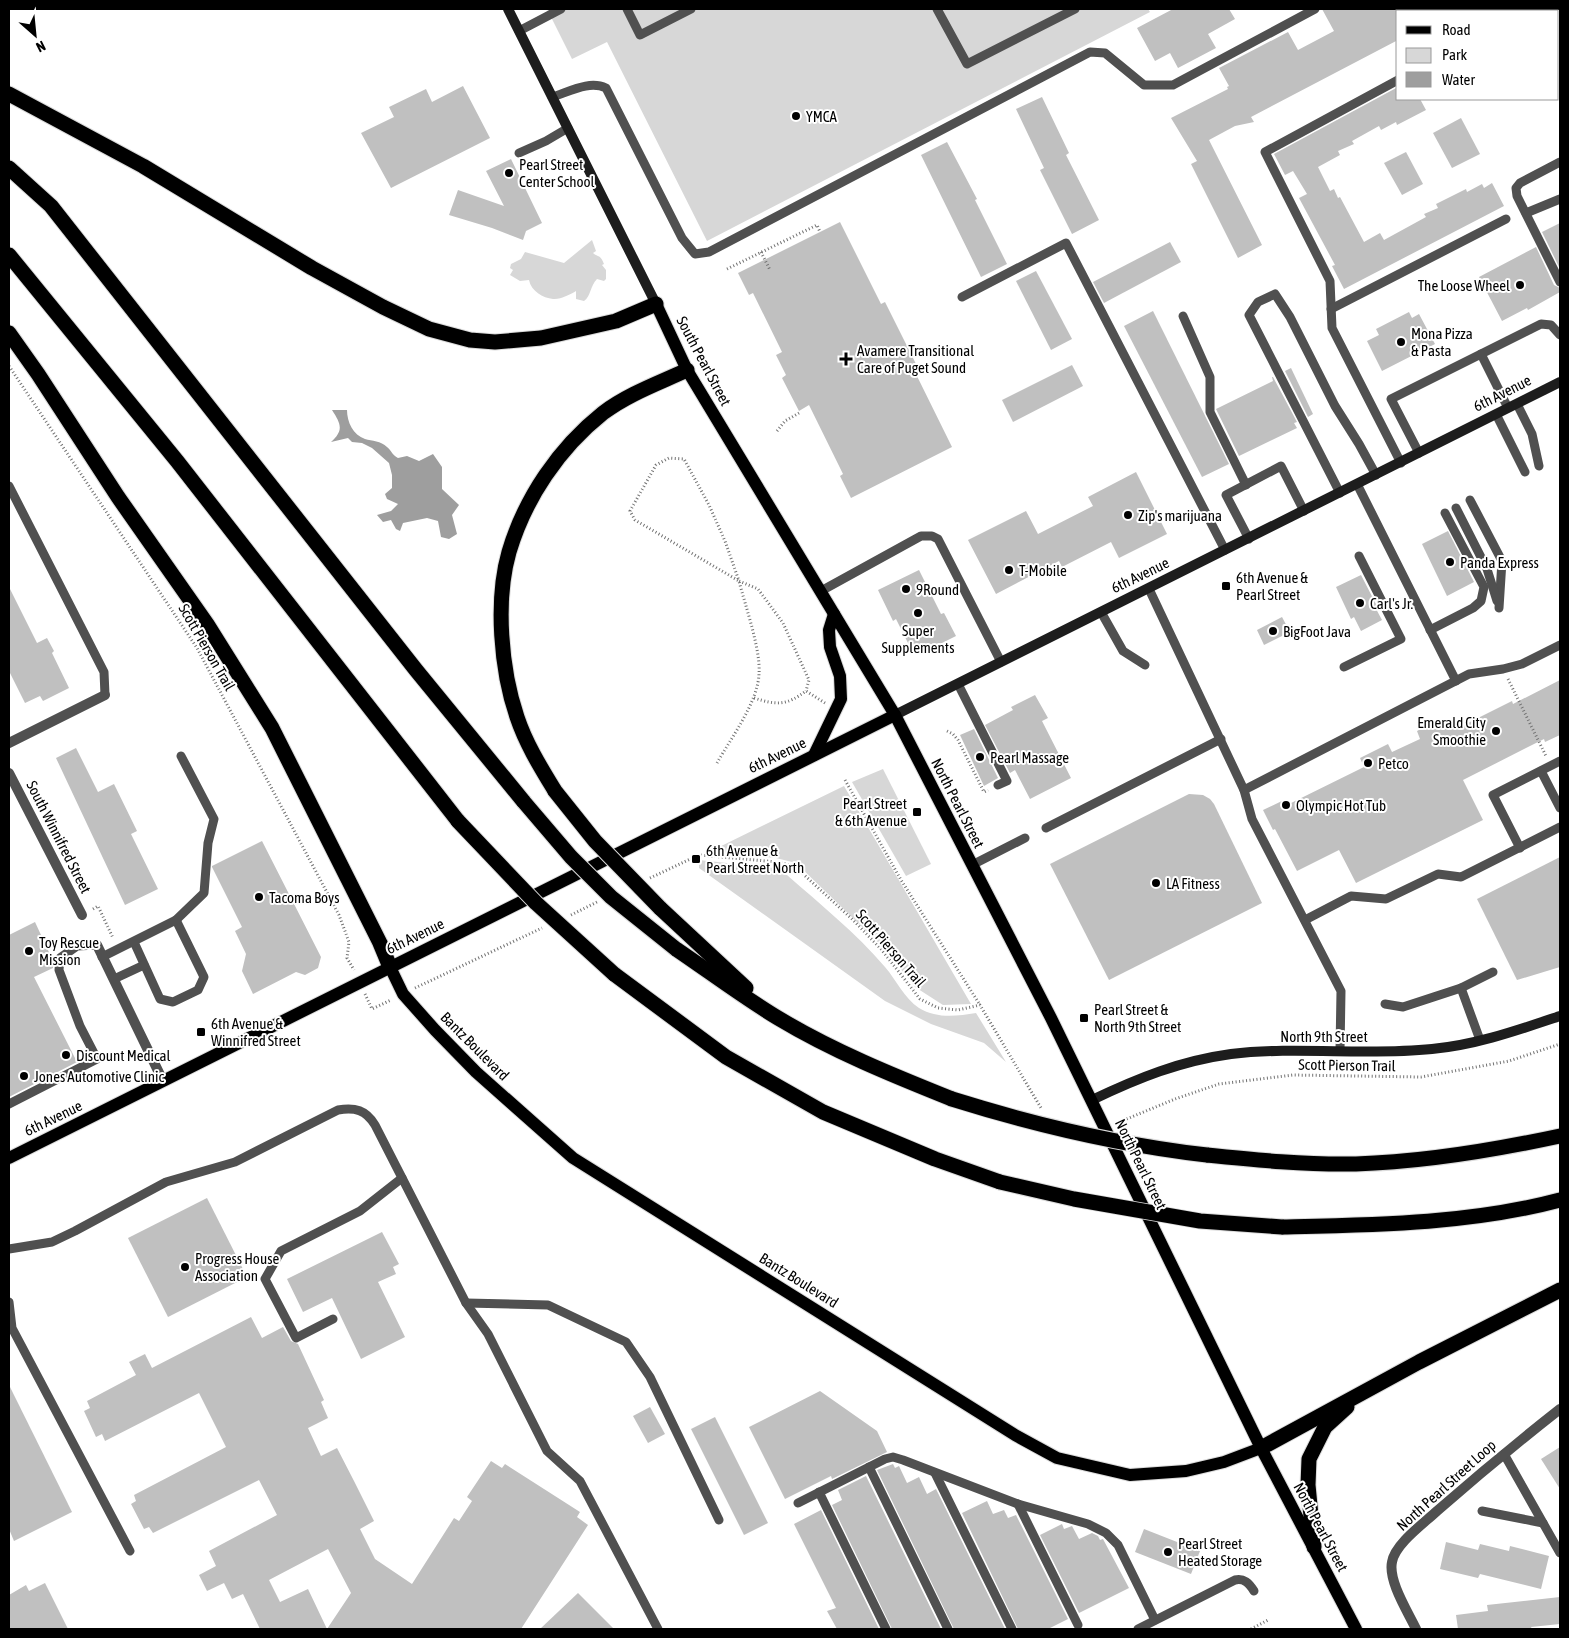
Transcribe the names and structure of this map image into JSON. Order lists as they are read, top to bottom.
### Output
{
  "streets": {
    "main road": [
      "South Pearl Street",
      "6th Avenue",
      "North Pearl Street",
      "Bantz Boulevard"
    ],
    "street": ["South Winnifred Street", "North 9th Street", "North Pearl Street Loop"],
    "path": ["Scott Pierson Trail"]
  },
  "crossings": [
    ["South Pearl Street", "6th Avenue"],
    ["South Pearl Street", "North Pearl Street"],
    ["6th Avenue", "North Pearl Street"],
    ["6th Avenue", "Bantz Boulevard"],
    ["North Pearl Street", "North 9th Street"],
    ["North Pearl Street", "Bantz Boulevard"]
  ],
  "places": {
    "other": [
      "YMCA",
      "Pearl Street Center School",
      "The Loose Wheel",
      "Mona Pizza & Pasta",
      "Zip's marijuana",
      "Panda Express",
      "T-Mobile",
      "9Round",
      "Carl's Jr.",
      "Super Supplements",
      "BigFoot Java",
      "Emerald City Smoothie",
      "Pearl Massage",
      "Petco",
      "Olympic Hot Tub",
      "LA Fitness",
      "Tacoma Boys",
      "Toy Rescue Mission",
      "Discount Medical",
      "Jones Automotive Clinic",
      "Progress House Association",
      "Pearl Street Heated Storage"
    ],
    "health": ["Avamere Transitional Care of Puget Sound"],
    "transit": [
      "6th Avenue & Pearl Street",
      "Pearl Street & 6th Avenue",
      "6th Avenue & Pearl Street North",
      "Pearl Street & North 9th Street",
      "6th Avenue & Winnifred Street"
    ]
  },
  "legend": ["Road", "Park", "Water"],
  "north": "bottom right"
}
